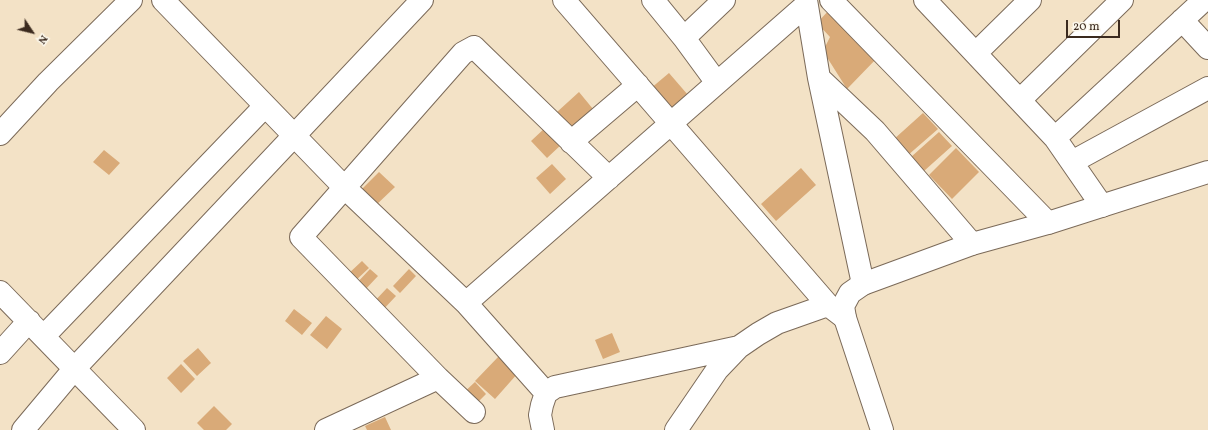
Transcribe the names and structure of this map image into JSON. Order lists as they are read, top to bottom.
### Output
{
  "scale_bar": "20 m",
  "north": "bottom right"
}
